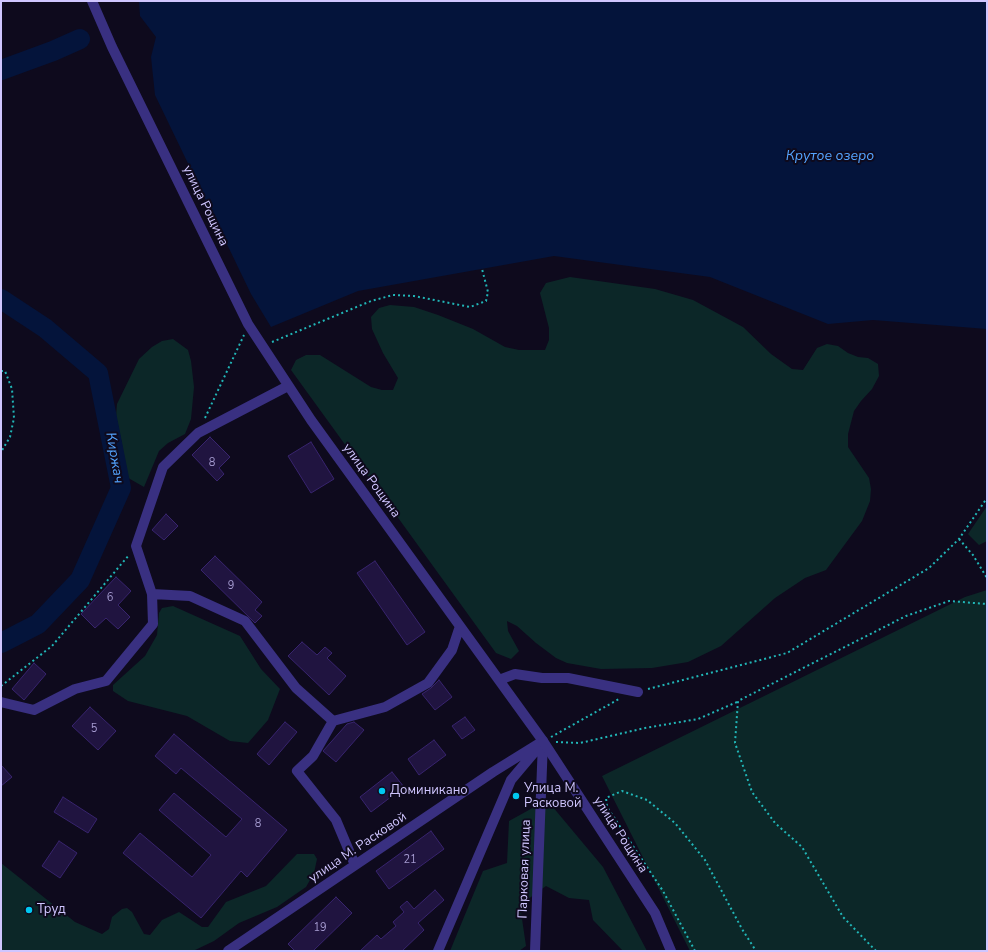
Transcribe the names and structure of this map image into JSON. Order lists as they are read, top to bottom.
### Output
{
  "streets": {
    "street": ["улица Рощина", "улица М. Расковой", "Парковая улица"]
  },
  "crossings": [
    ["улица Рощина", "улица М. Расковой"],
    ["улица Рощина", "Парковая улица"],
    ["улица М. Расковой", "Парковая улица"]
  ],
  "water": ["Крутое озеро", "Киржач"],
  "places": ["Доминикано", "Улица М. Расковой", "Труд"],
  "house_numbers": [
    "8",
    "9",
    "6",
    "5",
    "8",
    "21",
    "19"
  ]
}
